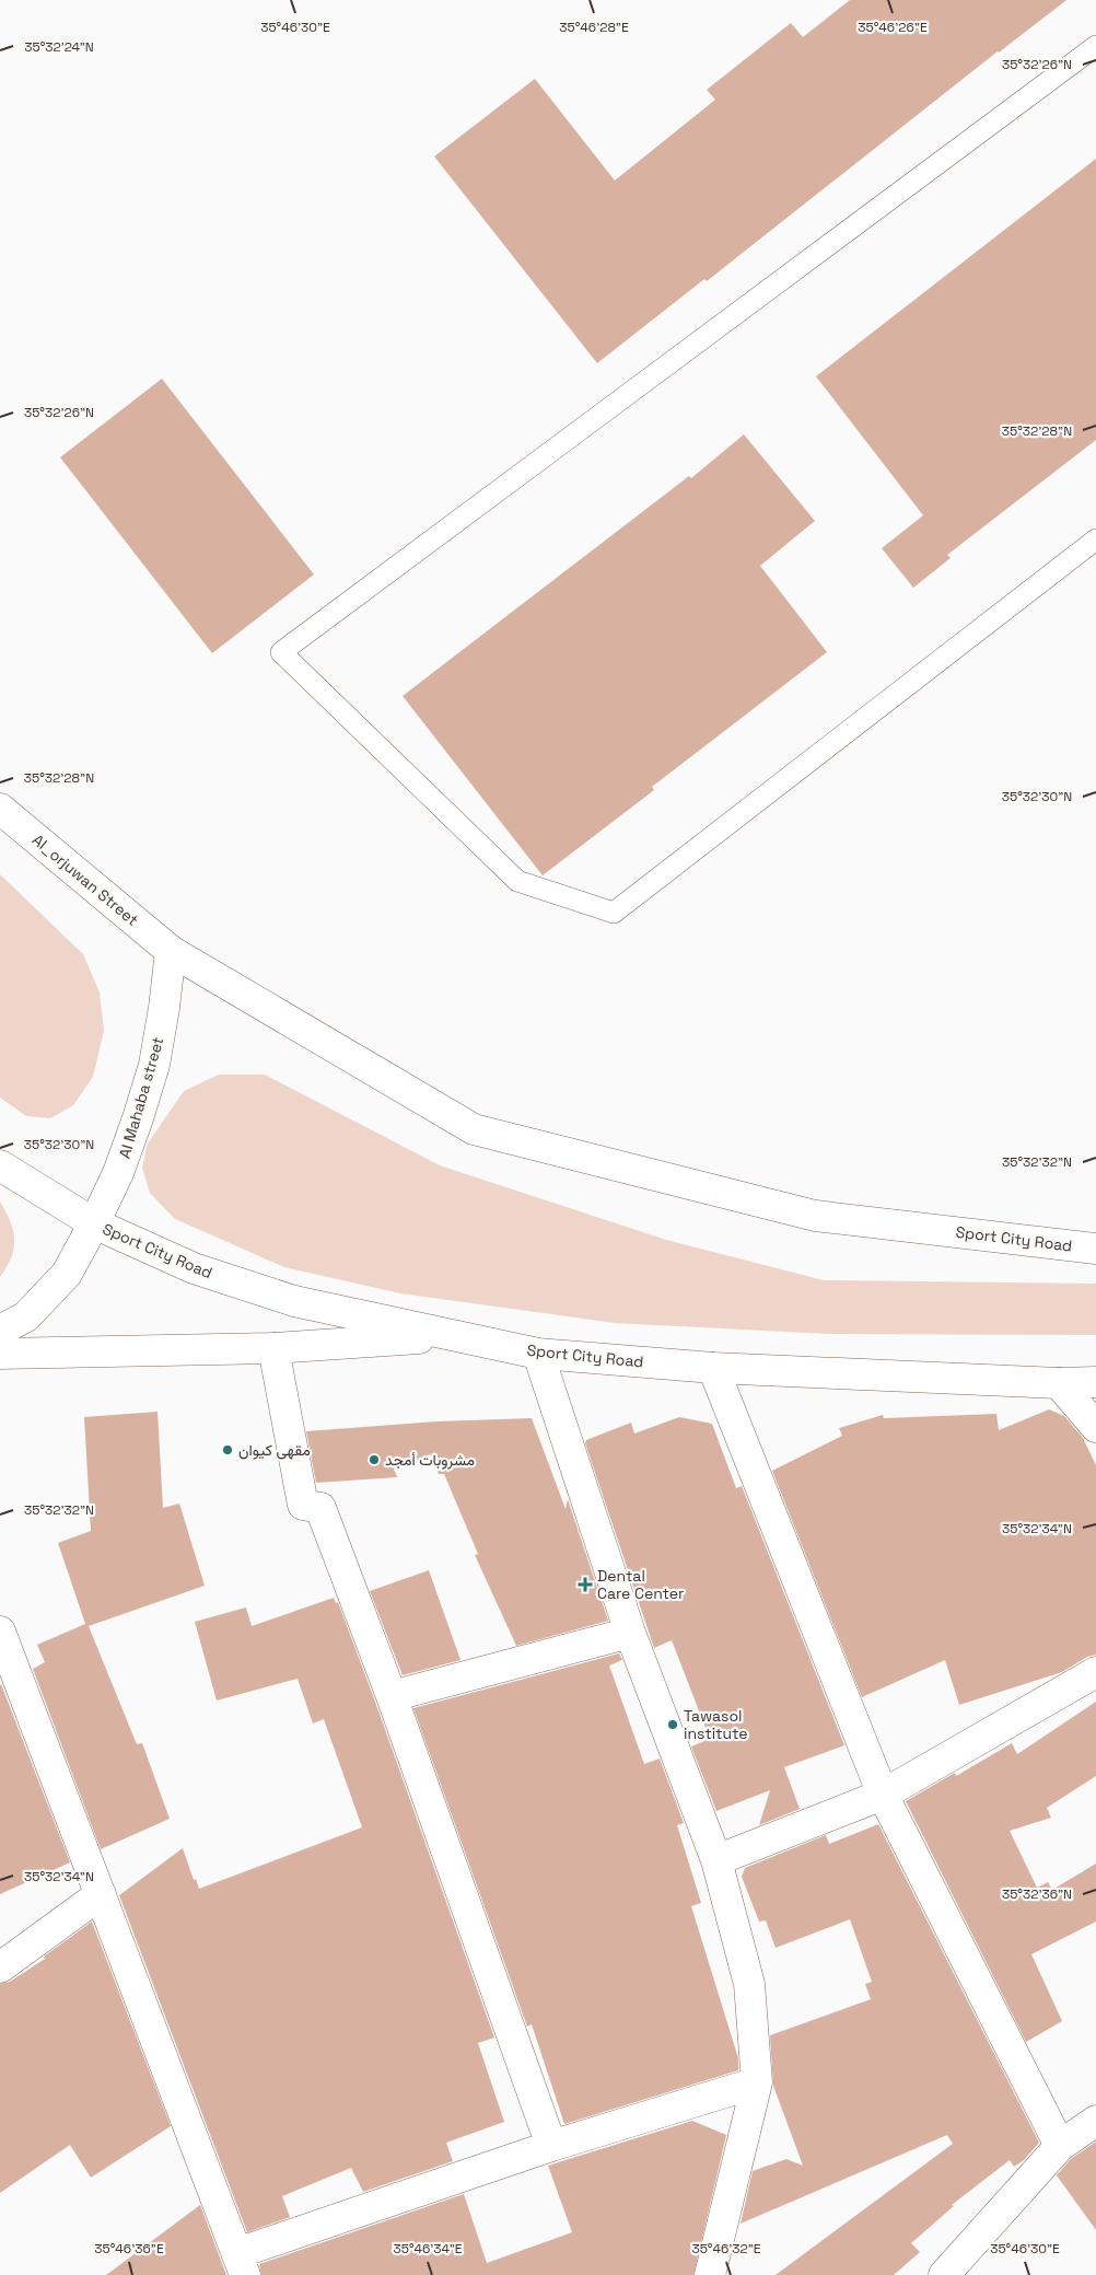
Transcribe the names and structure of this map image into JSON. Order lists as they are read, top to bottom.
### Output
{
  "streets": {
    "street": ["Al_orjuwan Street", "Al Mahaba street", "Sport City Road"]
  },
  "crossings": [
    ["Al_orjuwan Street", "Al Mahaba street"],
    ["Al_orjuwan Street", "Sport City Road"],
    ["Al Mahaba street", "Sport City Road"]
  ],
  "places": {
    "other": ["مقهى كيوان", "مشروبات أمجد", "Tawasol institute"],
    "health": ["Dental Care Center"]
  },
  "coordinates": [
    "35°46'30\"E",
    "35°46'28\"E",
    "35°46'26\"E",
    "35°32'24\"N",
    "35°32'26\"N",
    "35°32'28\"N",
    "35°32'30\"N",
    "35°32'32\"N",
    "35°32'34\"N",
    "35°32'36\"N",
    "35°46'36\"E",
    "35°46'34\"E",
    "35°46'32\"E"
  ]
}
